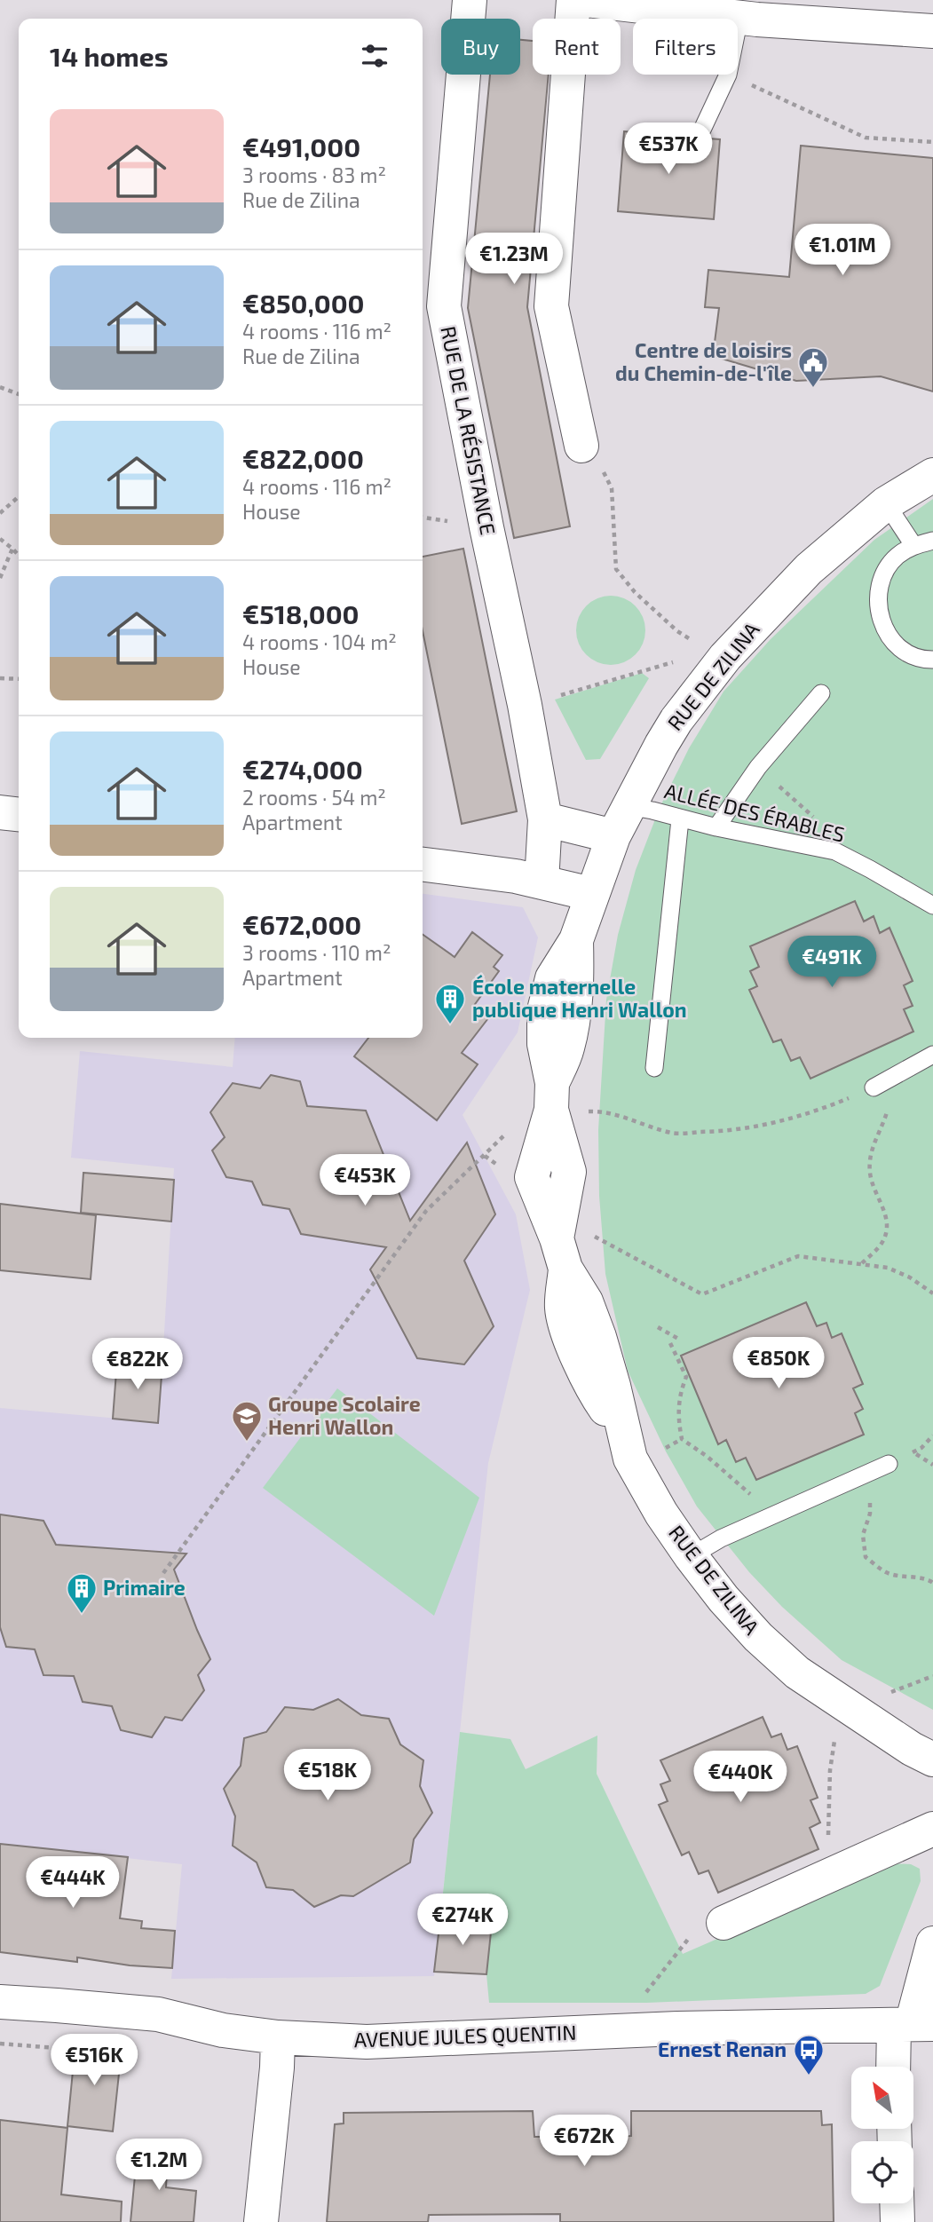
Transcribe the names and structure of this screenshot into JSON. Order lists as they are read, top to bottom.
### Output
{
  "streets": {
    "street": ["RUE DE LA RÉSISTANCE", "RUE DE ZILINA", "AVENUE JULES QUENTIN"],
    "lane": ["ALLÉE DES ÉRABLES"]
  },
  "crossings": [
    ["RUE DE ZILINA", "ALLÉE DES ÉRABLES"]
  ],
  "places": {
    "public building": ["Centre de loisirs du Chemin-de-l'île"],
    "building": ["École maternelle publique Henri Wallon", "Primaire"],
    "school or university": ["Groupe Scolaire Henri Wallon"],
    "bus stop": ["Ernest Renan"]
  },
  "north": "top left",
  "page": {
    "chip": ["Buy", "Rent", "Filters"],
    "heading": "14 homes",
    "list": [
      {
        "name": "€491,000",
        "note": "3 rooms · 83 m² · Rue de Zilina"
      },
      {
        "name": "€850,000",
        "note": "4 rooms · 116 m² · Rue de Zilina"
      },
      {
        "name": "€822,000",
        "note": "4 rooms · 116 m² · House"
      },
      {
        "name": "€518,000",
        "note": "4 rooms · 104 m² · House"
      },
      {
        "name": "€274,000",
        "note": "2 rooms · 54 m² · Apartment"
      },
      {
        "name": "€672,000",
        "note": "3 rooms · 110 m² · Apartment"
      }
    ],
    "price": [
      "€537K",
      "€1.01M",
      "€1.23M",
      "€491K",
      "€453K",
      "€850K",
      "€822K",
      "€518K",
      "€440K",
      "€444K",
      "€274K",
      "€516K",
      "€672K",
      "€1.2M"
    ]
  }
}
